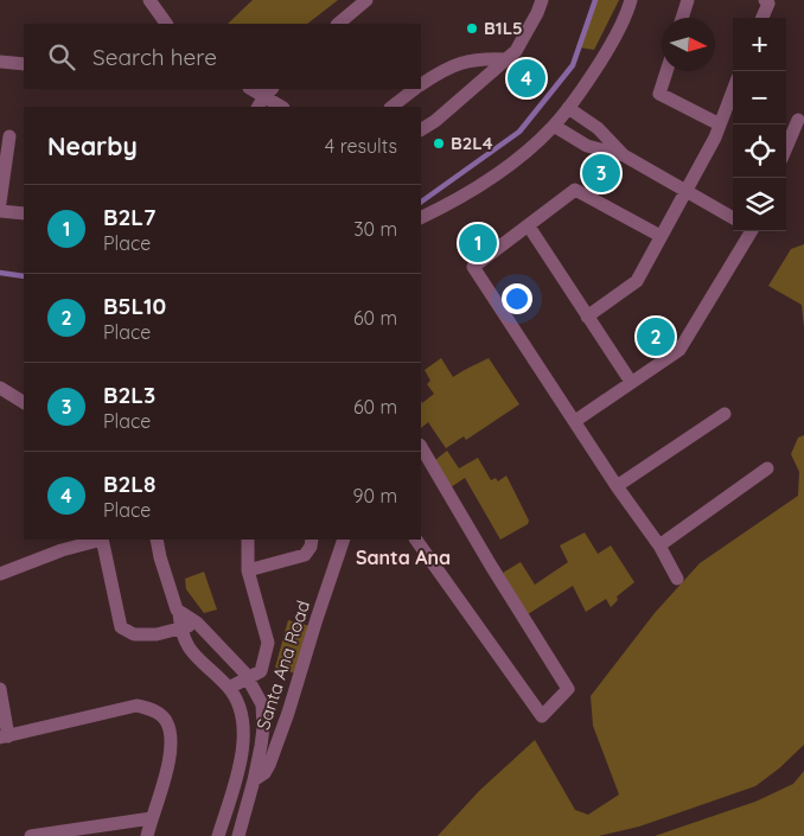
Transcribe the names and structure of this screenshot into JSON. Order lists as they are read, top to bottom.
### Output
{
  "streets": {
    "street": ["Santa Ana Road"]
  },
  "districts": ["Santa Ana"],
  "places": ["B1L5", "B2L4"],
  "north": "right",
  "page": {
    "map_buttons": ["+", "−"],
    "search": "Search here",
    "pins": [
      "4",
      "3",
      "1",
      "2"
    ],
    "heading": ["Nearby", "4 results"],
    "list": [
      {
        "mark": "1",
        "name": "B2L7",
        "note": "Place",
        "value": "30 m"
      },
      {
        "mark": "2",
        "name": "B5L10",
        "note": "Place",
        "value": "60 m"
      },
      {
        "mark": "3",
        "name": "B2L3",
        "note": "Place",
        "value": "60 m"
      },
      {
        "mark": "4",
        "name": "B2L8",
        "note": "Place",
        "value": "90 m"
      }
    ]
  }
}
